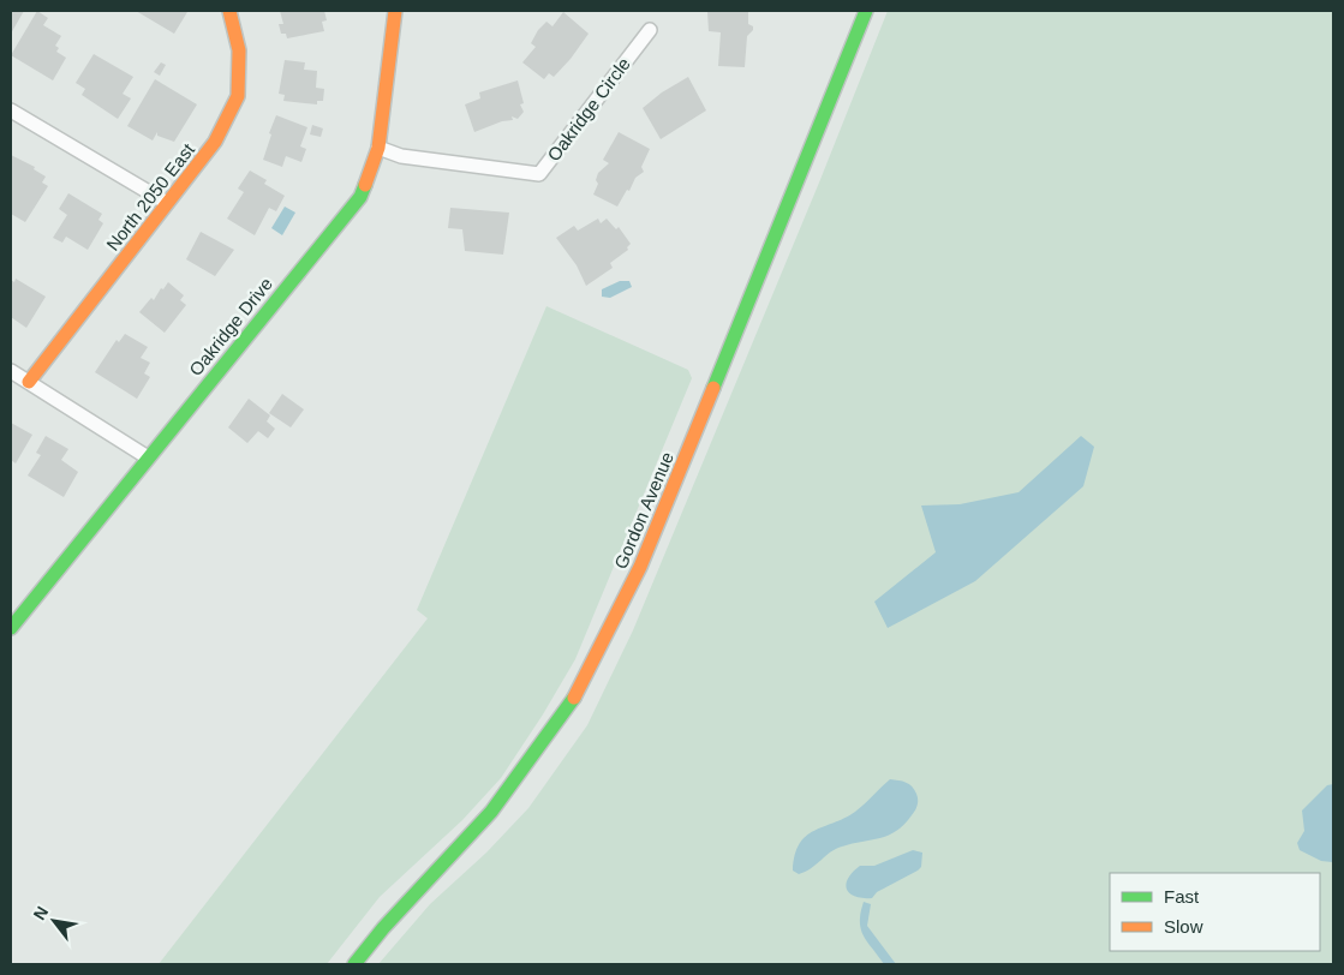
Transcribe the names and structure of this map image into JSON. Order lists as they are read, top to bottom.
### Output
{
  "streets": {
    "street": [
      "Oakridge Circle",
      "North 2050 East",
      "Oakridge Drive",
      "Gordon Avenue"
    ]
  },
  "crossings": [
    ["Oakridge Circle", "Oakridge Drive"]
  ],
  "legend": ["Fast", "Slow"],
  "north": "top left"
}
